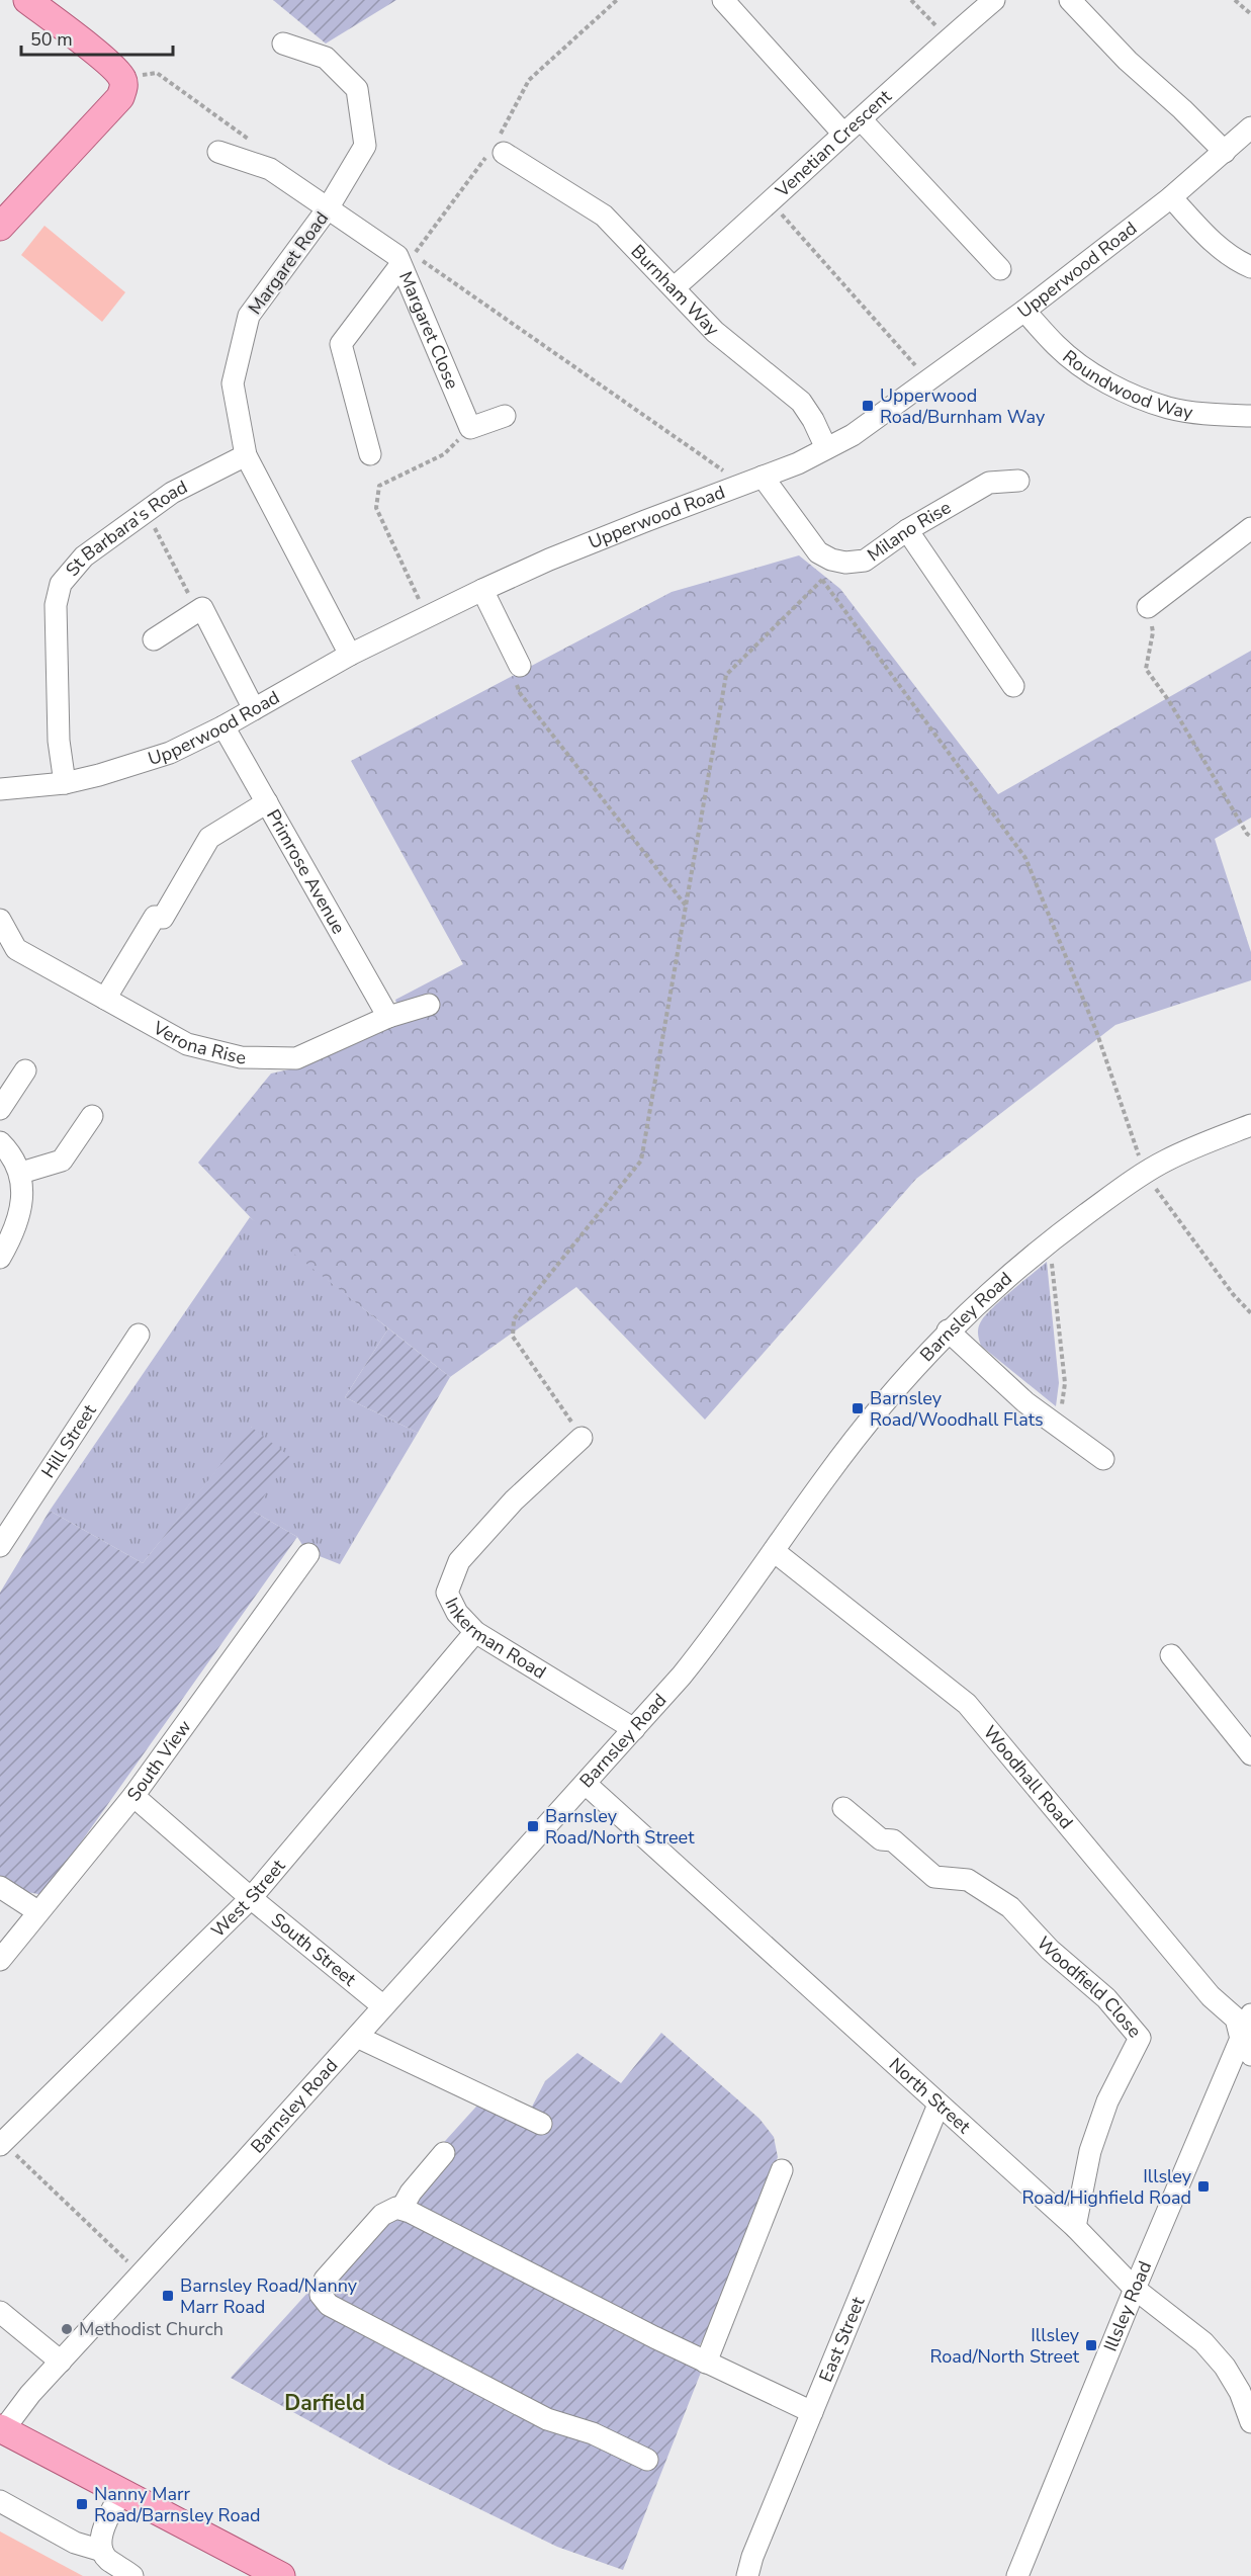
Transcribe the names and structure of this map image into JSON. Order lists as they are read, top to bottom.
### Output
{
  "streets": {
    "street": [
      "Venetian Crescent",
      "Margaret Road",
      "Upperwood Road",
      "Burnham Way",
      "Margaret Close",
      "Roundwood Way",
      "St Barbara's Road",
      "Milano Rise",
      "Primrose Avenue",
      "Verona Rise",
      "Barnsley Road",
      "Hill Street",
      "Inkerman Road",
      "South View",
      "Woodhall Road",
      "West Street",
      "South Street",
      "Woodfield Close",
      "North Street",
      "Illsley Road",
      "East Street"
    ]
  },
  "crossings": [
    ["Venetian Crescent", "Burnham Way"],
    ["Margaret Road", "Upperwood Road"],
    ["Margaret Road", "Margaret Close"],
    ["Margaret Road", "St Barbara's Road"],
    ["Upperwood Road", "Burnham Way"],
    ["Upperwood Road", "Roundwood Way"],
    ["Upperwood Road", "St Barbara's Road"],
    ["Upperwood Road", "Milano Rise"],
    ["Upperwood Road", "Primrose Avenue"],
    ["Primrose Avenue", "Verona Rise"],
    ["Barnsley Road", "Inkerman Road"],
    ["Barnsley Road", "Woodhall Road"],
    ["Barnsley Road", "South Street"],
    ["Barnsley Road", "North Street"],
    ["Inkerman Road", "West Street"],
    ["South View", "South Street"],
    ["Woodhall Road", "Illsley Road"],
    ["West Street", "South Street"],
    ["Woodfield Close", "North Street"],
    ["North Street", "Illsley Road"],
    ["North Street", "East Street"]
  ],
  "districts": ["Darfield"],
  "places": {
    "transit": [
      "Upperwood Road/Burnham Way",
      "Barnsley Road/Woodhall Flats",
      "Barnsley Road/North Street",
      "Illsley Road/Highfield Road",
      "Barnsley Road/Nanny Marr Road",
      "Illsley Road/North Street",
      "Nanny Marr Road/Barnsley Road"
    ],
    "other": ["Methodist Church"]
  },
  "scale_bar": "50 m"
}
